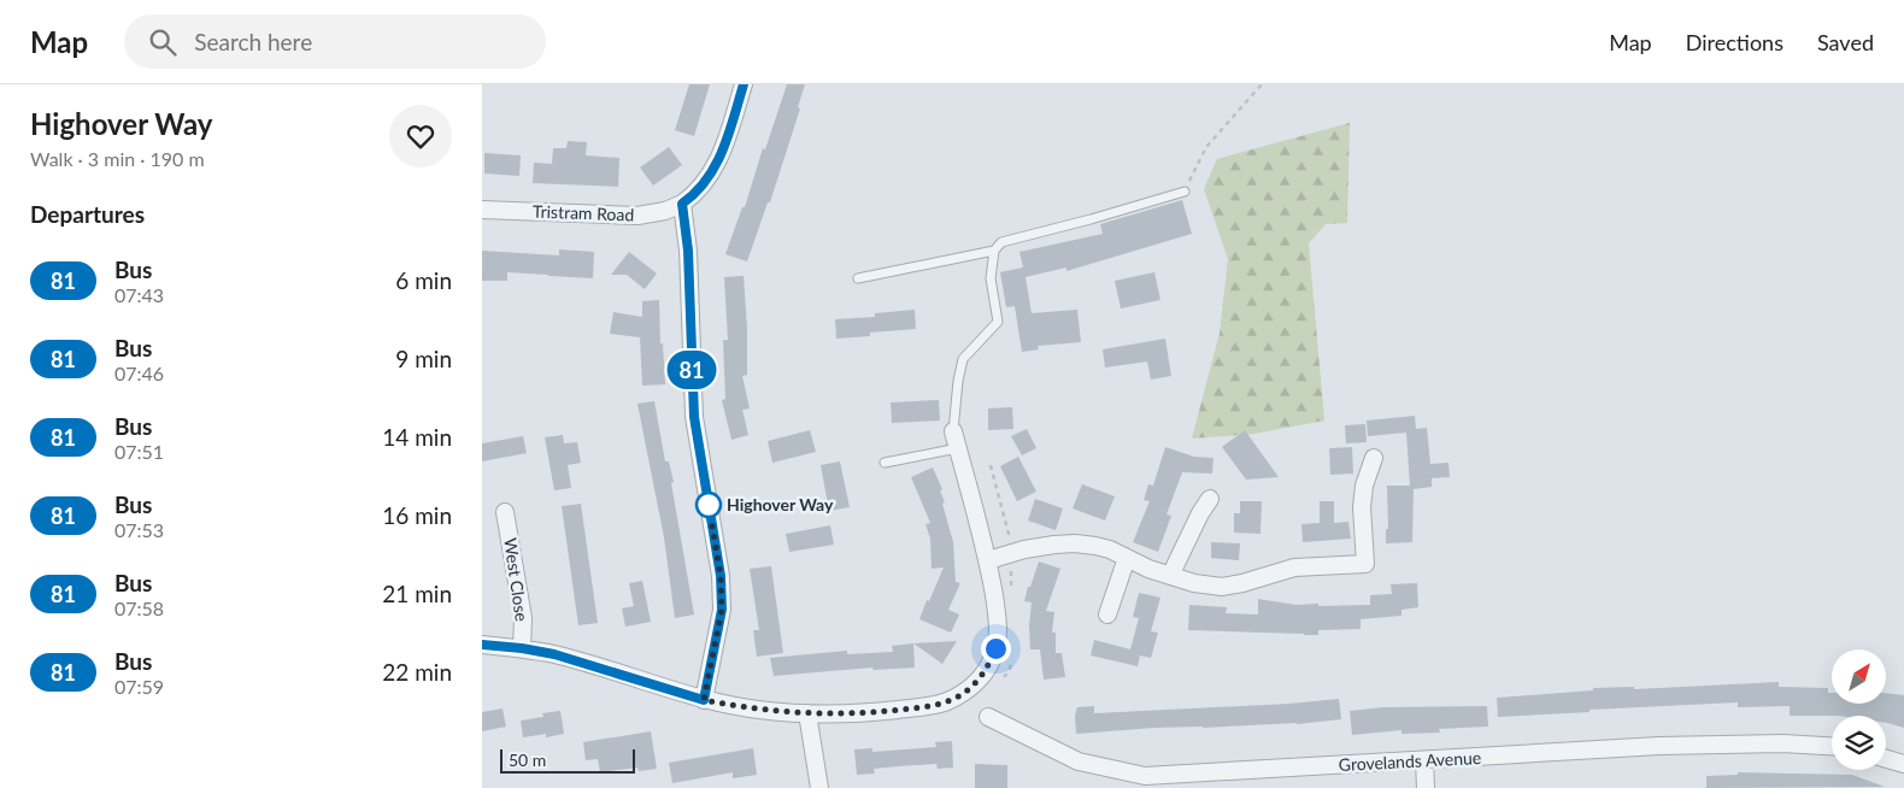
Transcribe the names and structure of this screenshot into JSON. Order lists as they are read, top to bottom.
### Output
{
  "streets": {
    "street": ["Tristram Road", "West Close", "Grovelands Avenue"]
  },
  "places": ["Highover Way"],
  "lines": ["bus line 81"],
  "scale_bar": "50 m",
  "north": "top right",
  "page": {
    "header": "Map",
    "search": "Search here",
    "nav": ["Map", "Directions", "Saved"],
    "heading": [
      ["Highover Way", "Walk · 3 min · 190 m"],
      "Departures"
    ],
    "on_map": "81",
    "list": [
      {
        "mark": "81",
        "name": "Bus",
        "note": "07:43",
        "value": "6 min"
      },
      {
        "mark": "81",
        "name": "Bus",
        "note": "07:46",
        "value": "9 min"
      },
      {
        "mark": "81",
        "name": "Bus",
        "note": "07:51",
        "value": "14 min"
      },
      {
        "mark": "81",
        "name": "Bus",
        "note": "07:53",
        "value": "16 min"
      },
      {
        "mark": "81",
        "name": "Bus",
        "note": "07:58",
        "value": "21 min"
      },
      {
        "mark": "81",
        "name": "Bus",
        "note": "07:59",
        "value": "22 min"
      }
    ],
    "scale": "50 m"
  }
}
